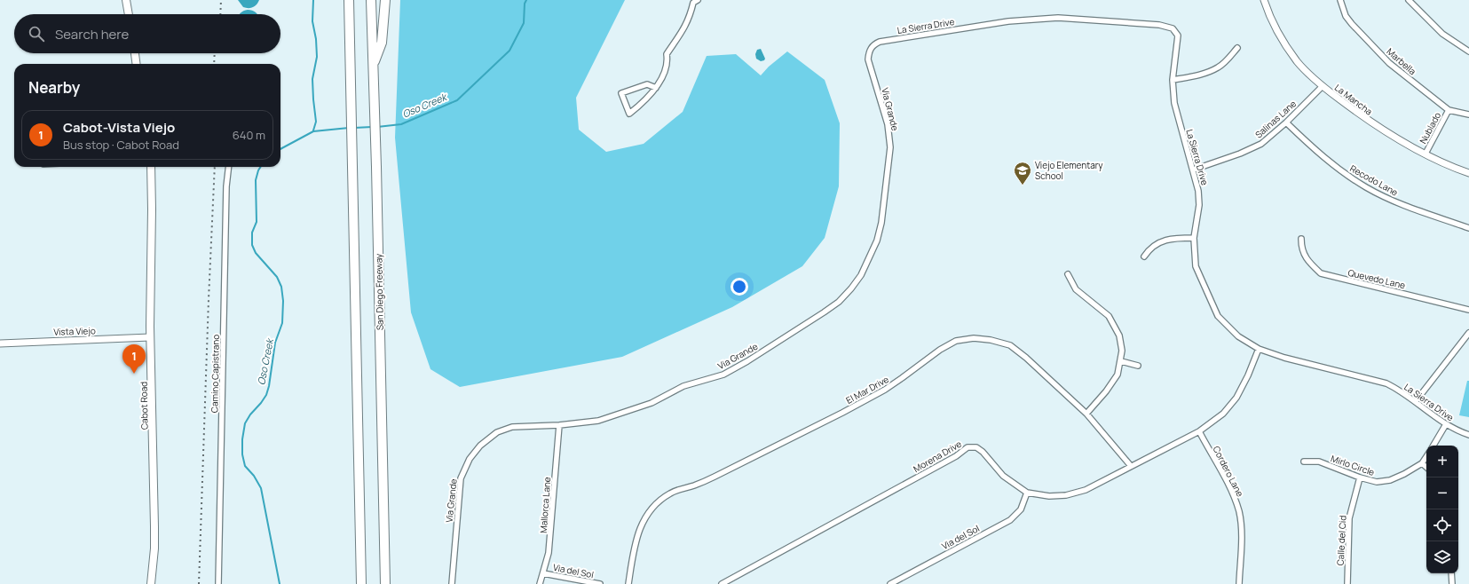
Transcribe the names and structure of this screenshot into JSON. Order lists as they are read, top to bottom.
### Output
{
  "streets": {
    "highway": ["San Diego Freeway"],
    "main road": ["Cabot Road"],
    "street": [
      "La Sierra Drive",
      "Marbella",
      "La Mancha",
      "Via Grande",
      "Salinas Lane",
      "Nublado",
      "Recodo Lane",
      "Quevedo Lane",
      "Vista Viejo",
      "Camino Capistrano",
      "El Mar Drive",
      "Morena Drive",
      "Mirlo Circle",
      "Cordero Lane",
      "Mallorca Lane",
      "Via del Sol",
      "Calle del Cid"
    ]
  },
  "crossings": [
    ["La Sierra Drive", "Via Grande"],
    ["La Sierra Drive", "Salinas Lane"],
    ["La Sierra Drive", "Morena Drive"],
    ["Marbella", "Nublado"],
    ["La Mancha", "Salinas Lane"],
    ["La Mancha", "Nublado"],
    ["Via Grande", "Mallorca Lane"],
    ["Salinas Lane", "Recodo Lane"],
    ["Vista Viejo", "Cabot Road"],
    ["El Mar Drive", "Morena Drive"],
    ["Morena Drive", "Cordero Lane"],
    ["Morena Drive", "Via del Sol"],
    ["Mirlo Circle", "Calle del Cid"],
    ["Mallorca Lane", "Via del Sol"]
  ],
  "water": ["Oso Creek"],
  "places": {
    "school or university": ["Viejo Elementary School"]
  },
  "page": {
    "search": "Search here",
    "heading": "Nearby",
    "list": [
      {
        "mark": "1",
        "name": "Cabot-Vista Viejo",
        "note": "Bus stop · Cabot Road",
        "value": "640 m"
      }
    ],
    "pins": "1",
    "map_buttons": ["+", "−"]
  }
}
